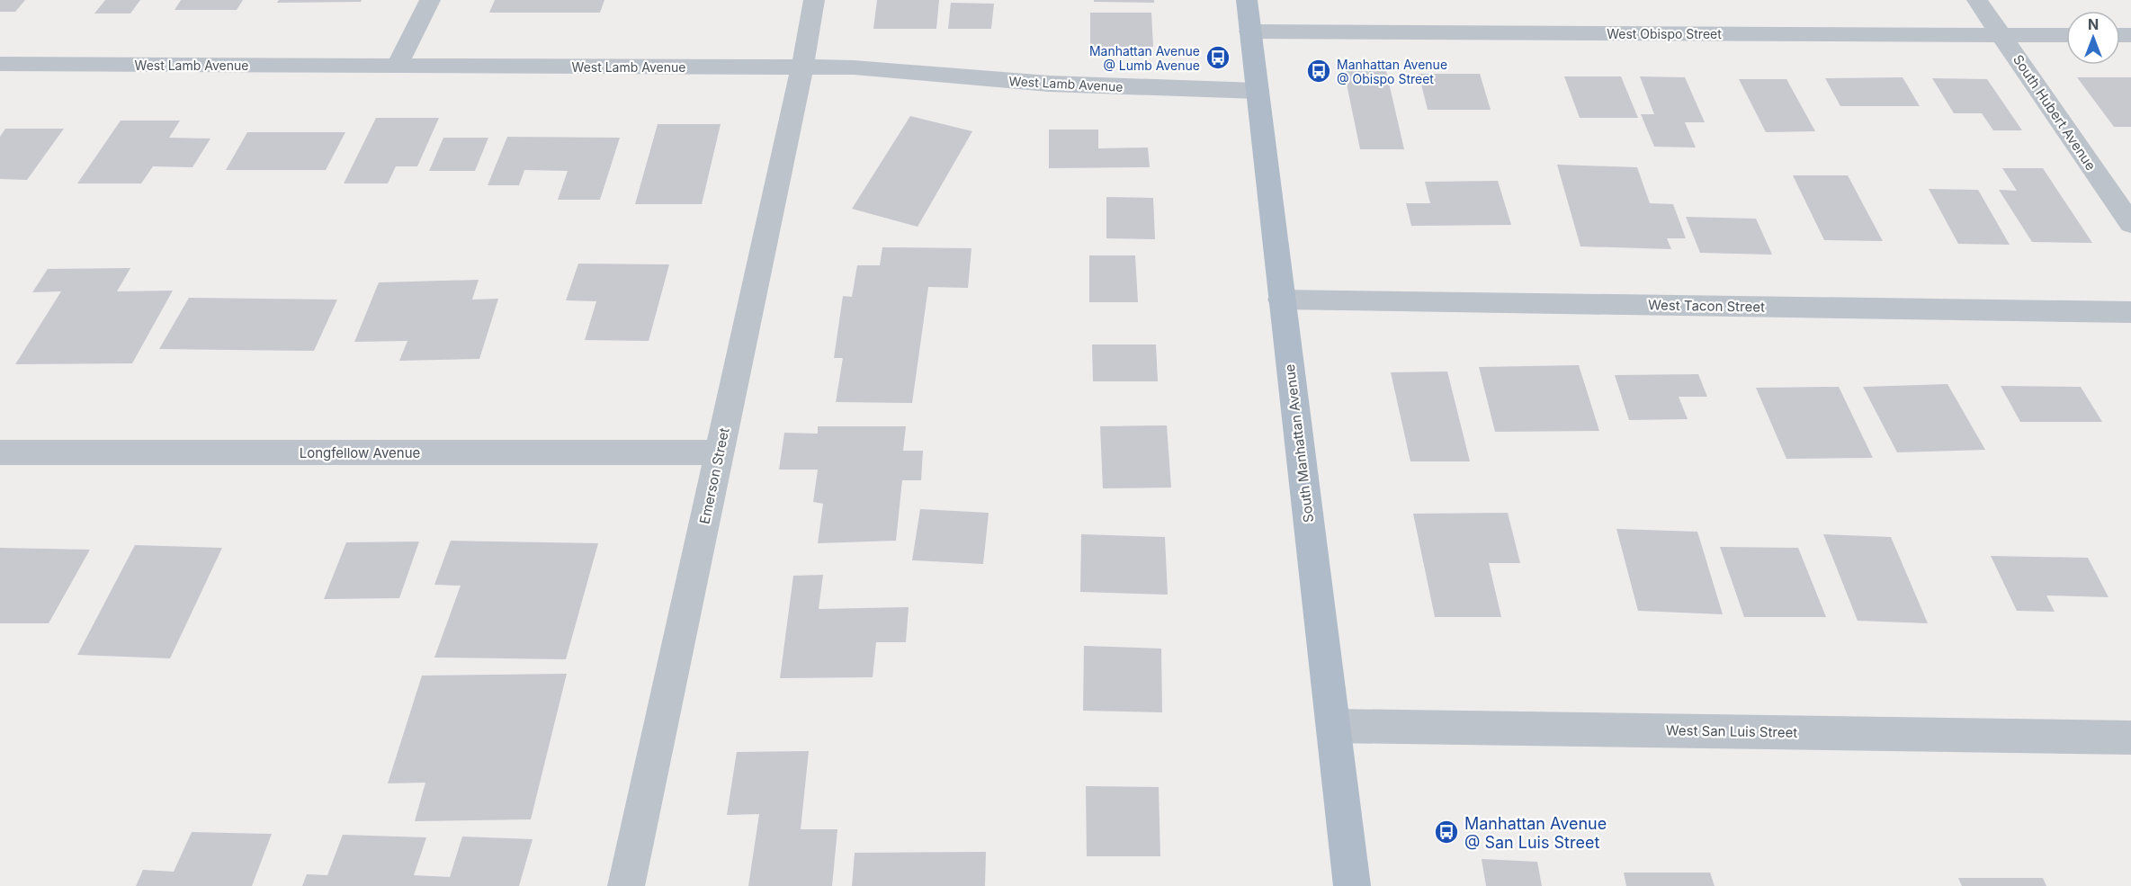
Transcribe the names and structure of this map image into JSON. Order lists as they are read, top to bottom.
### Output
{
  "streets": {
    "main road": ["South Manhattan Avenue"],
    "street": [
      "West Obispo Street",
      "West Lamb Avenue",
      "South Hubert Avenue",
      "West Tacon Street",
      "Longfellow Avenue",
      "Emerson Street",
      "West San Luis Street"
    ]
  },
  "crossings": [
    ["West Obispo Street", "South Hubert Avenue"],
    ["West Obispo Street", "South Manhattan Avenue"],
    ["West Lamb Avenue", "South Manhattan Avenue"],
    ["West Lamb Avenue", "Emerson Street"],
    ["West Tacon Street", "South Manhattan Avenue"],
    ["South Manhattan Avenue", "West San Luis Street"],
    ["Longfellow Avenue", "Emerson Street"]
  ],
  "places": {
    "bus stop": ["Manhattan Avenue @ Lumb Avenue", "Manhattan Avenue @ Obispo Street", "Manhattan Avenue @ San Luis Street"]
  },
  "north": "top"
}
